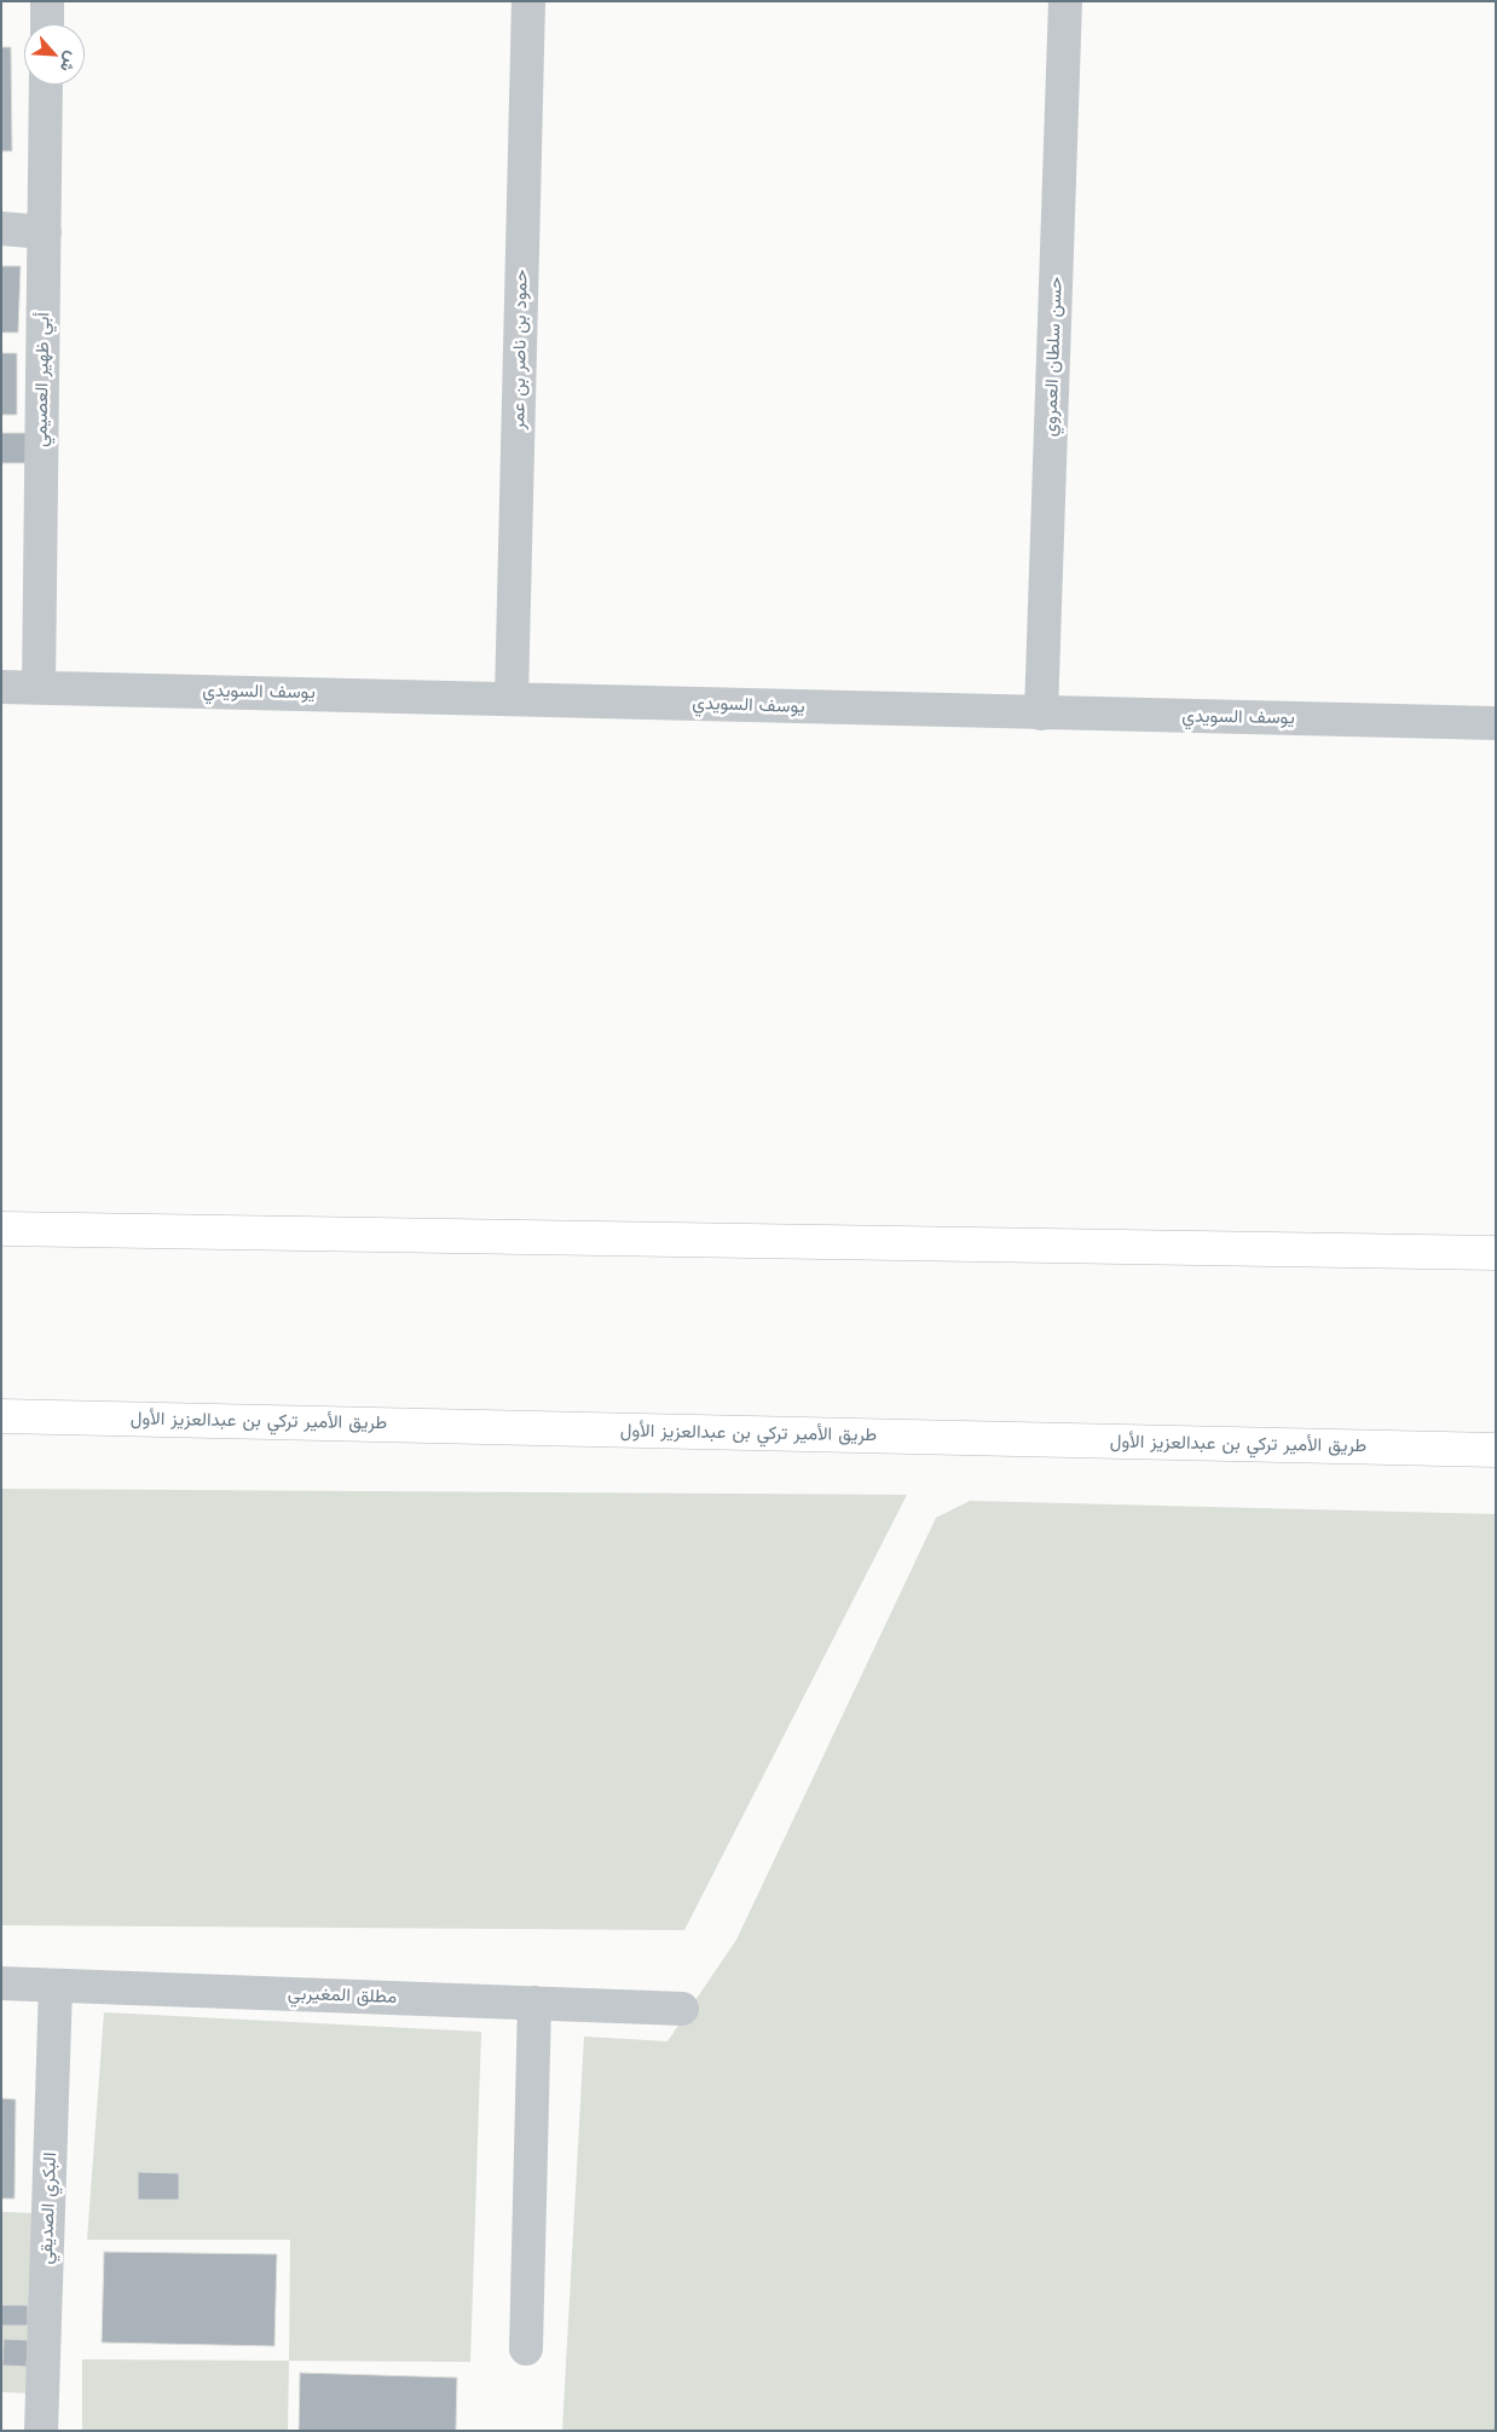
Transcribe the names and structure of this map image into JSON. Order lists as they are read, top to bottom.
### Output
{
  "streets": {
    "main road": ["طريق الأمير تركي بن عبدالعزيز الأول"],
    "street": [
      "حمود بن ناصر بن عمر",
      "حسن سلطان العمروي",
      "أبي ظهير العصيمي",
      "يوسف السويدي",
      "مطلق المغيربي",
      "البكري الصديقي"
    ]
  },
  "crossings": [
    ["حمود بن ناصر بن عمر", "يوسف السويدي"],
    ["حسن سلطان العمروي", "يوسف السويدي"],
    ["أبي ظهير العصيمي", "يوسف السويدي"],
    ["مطلق المغيربي", "البكري الصديقي"]
  ],
  "north": "bottom right"
}
